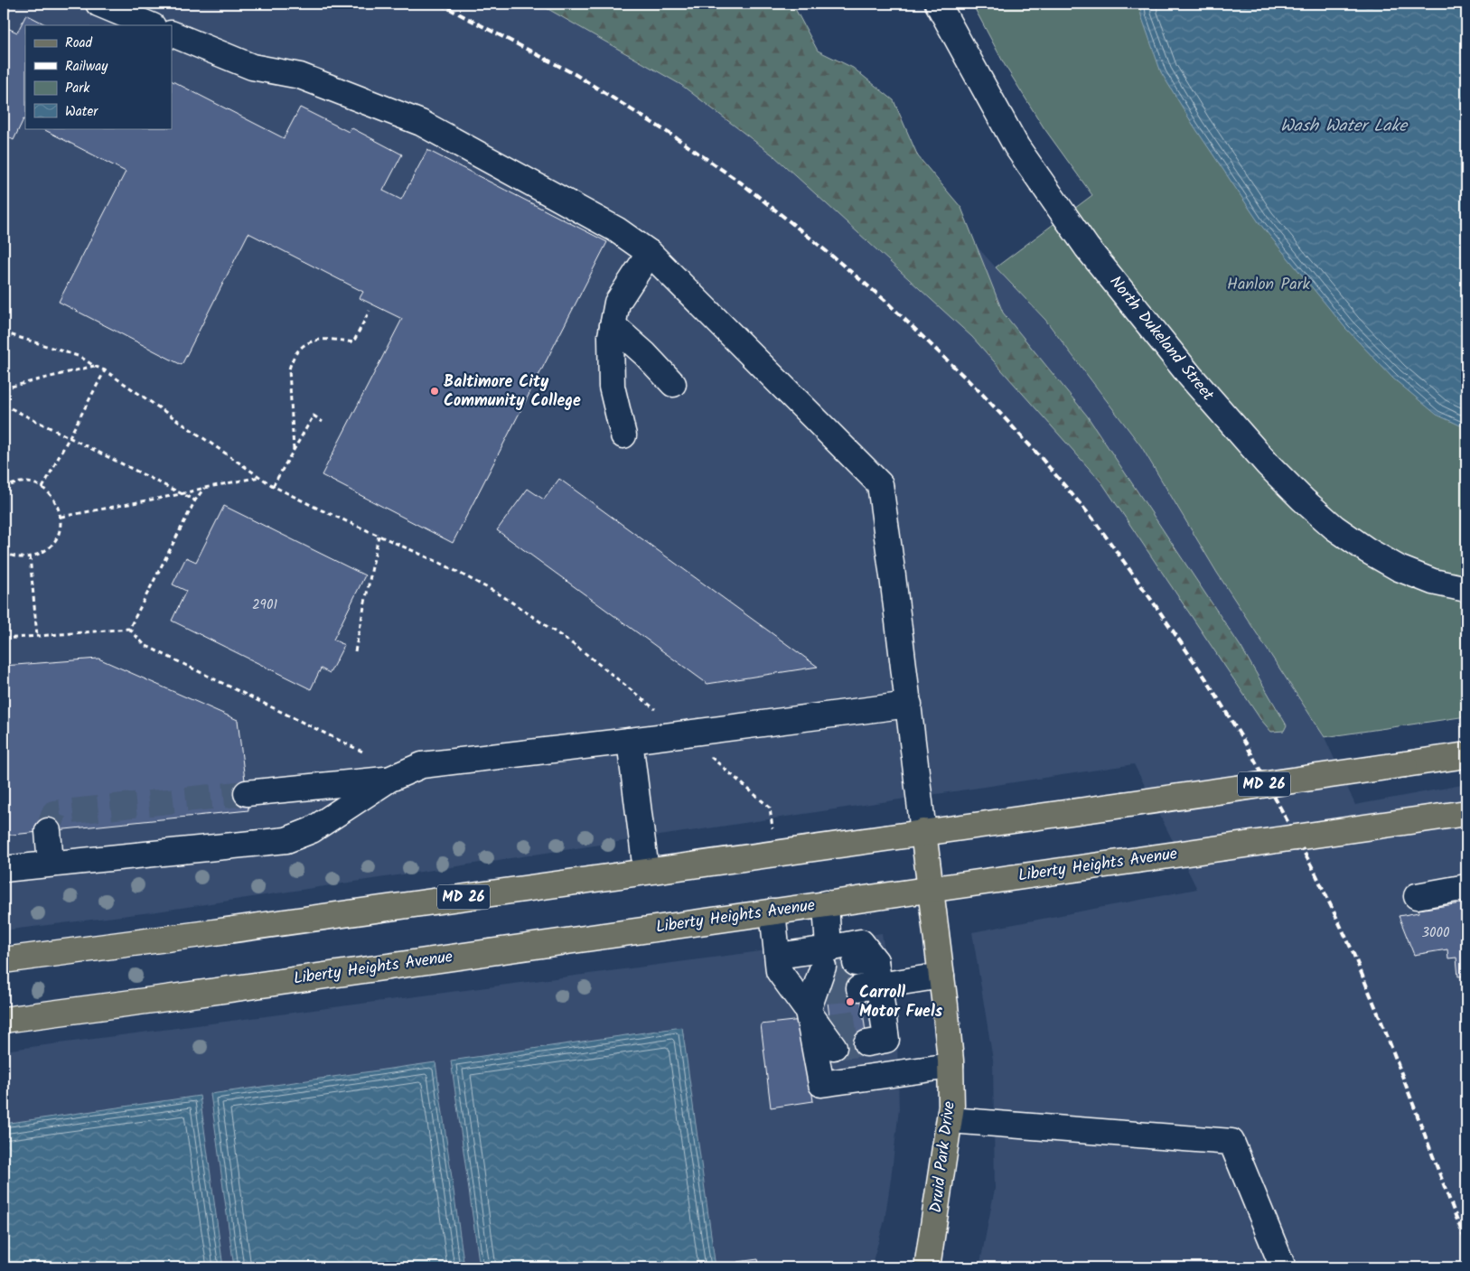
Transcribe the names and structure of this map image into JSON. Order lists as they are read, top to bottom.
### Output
{
  "streets": {
    "main road": ["MD 26", "Liberty Heights Avenue", "Druid Park Drive"],
    "street": ["North Dukeland Street"]
  },
  "crossings": [
    ["MD 26", "Druid Park Drive"],
    ["Liberty Heights Avenue", "Druid Park Drive"]
  ],
  "water": ["Wash Water Lake"],
  "parks": ["Hanlon Park"],
  "places": ["Baltimore City Community College", "Carroll Motor Fuels"],
  "house_numbers": ["2901", "3000"],
  "legend": [
    "Road",
    "Railway",
    "Park",
    "Water"
  ]
}
